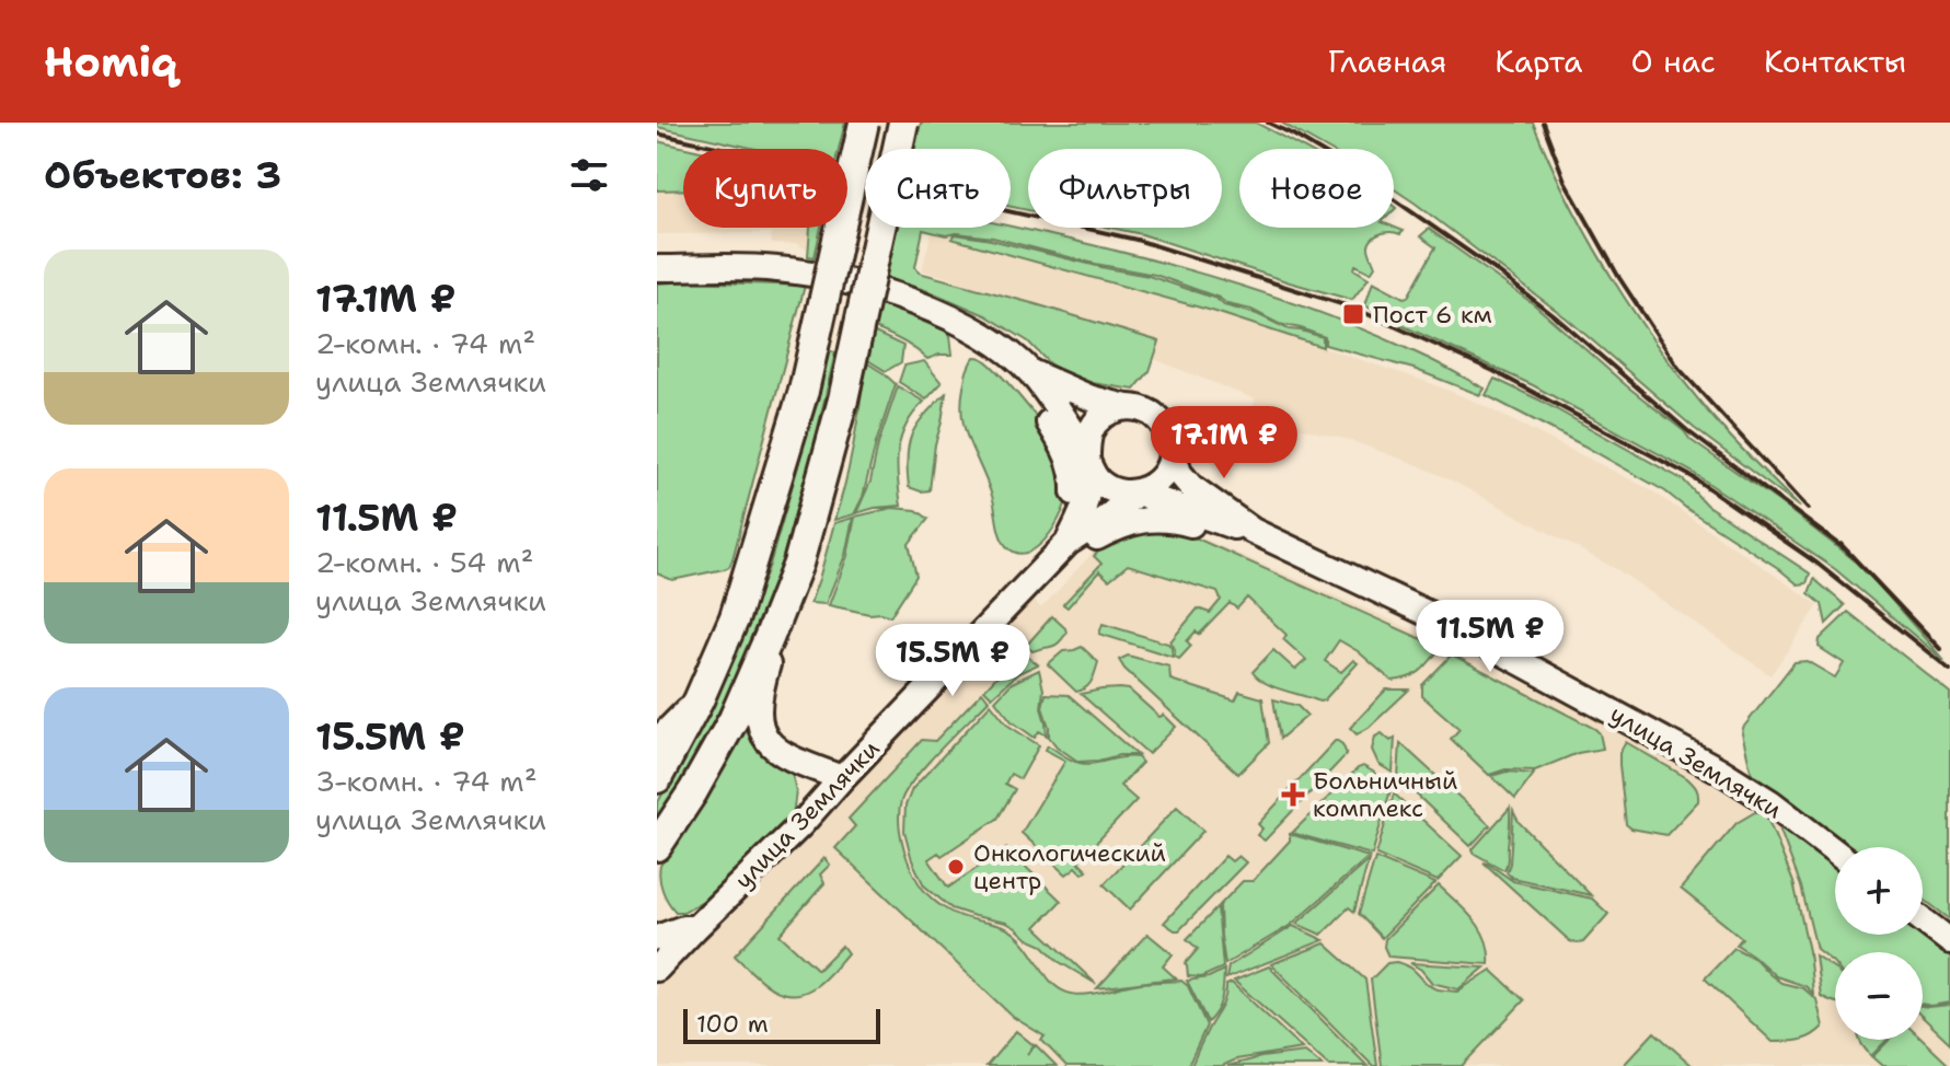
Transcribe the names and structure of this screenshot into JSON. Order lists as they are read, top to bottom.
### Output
{
  "streets": {
    "main road": ["улица Землячки"]
  },
  "places": {
    "transit": ["Пост 6 км"],
    "health": ["Больничный комплекс"],
    "other": ["Онкологический центр"]
  },
  "scale_bar": "100 m",
  "page": {
    "header": "Homiq",
    "nav": [
      "Главная",
      "Карта",
      "О нас",
      "Контакты"
    ],
    "heading": "Объектов: 3",
    "chip": [
      "Купить",
      "Снять",
      "Фильтры",
      "Новое"
    ],
    "list": [
      {
        "name": "17.1M ₽",
        "note": "2-комн. · 74 m² · улица Землячки"
      },
      {
        "name": "11.5M ₽",
        "note": "2-комн. · 54 m² · улица Землячки"
      },
      {
        "name": "15.5M ₽",
        "note": "3-комн. · 74 m² · улица Землячки"
      }
    ],
    "price": ["17.1M ₽", "11.5M ₽", "15.5M ₽"],
    "map_buttons": ["+", "−"],
    "scale": "100 m"
  }
}
